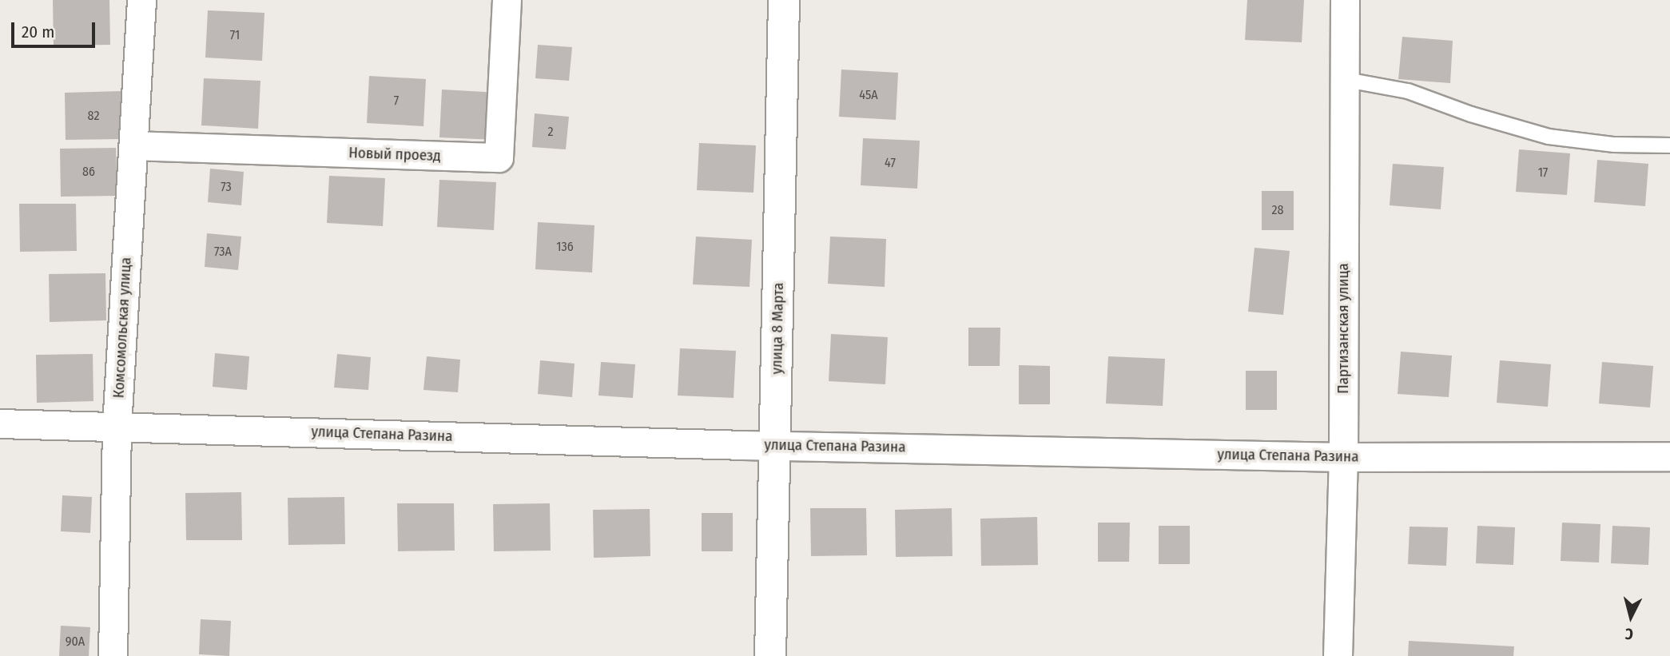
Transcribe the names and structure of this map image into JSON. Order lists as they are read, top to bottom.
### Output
{
  "streets": {
    "main road": ["улица 8 Марта"],
    "street": [
      "Новый проезд",
      "Комсомольская улица",
      "Партизанская улица",
      "улица Степана Разина"
    ]
  },
  "crossings": [
    ["Новый проезд", "Комсомольская улица"],
    ["Комсомольская улица", "улица Степана Разина"],
    ["улица 8 Марта", "улица Степана Разина"],
    ["Партизанская улица", "улица Степана Разина"]
  ],
  "house_numbers": [
    "71",
    "45А",
    "7",
    "82",
    "2",
    "47",
    "86",
    "17",
    "73",
    "28",
    "136",
    "73А",
    "90А"
  ],
  "scale_bar": "20 m",
  "north": "bottom"
}
